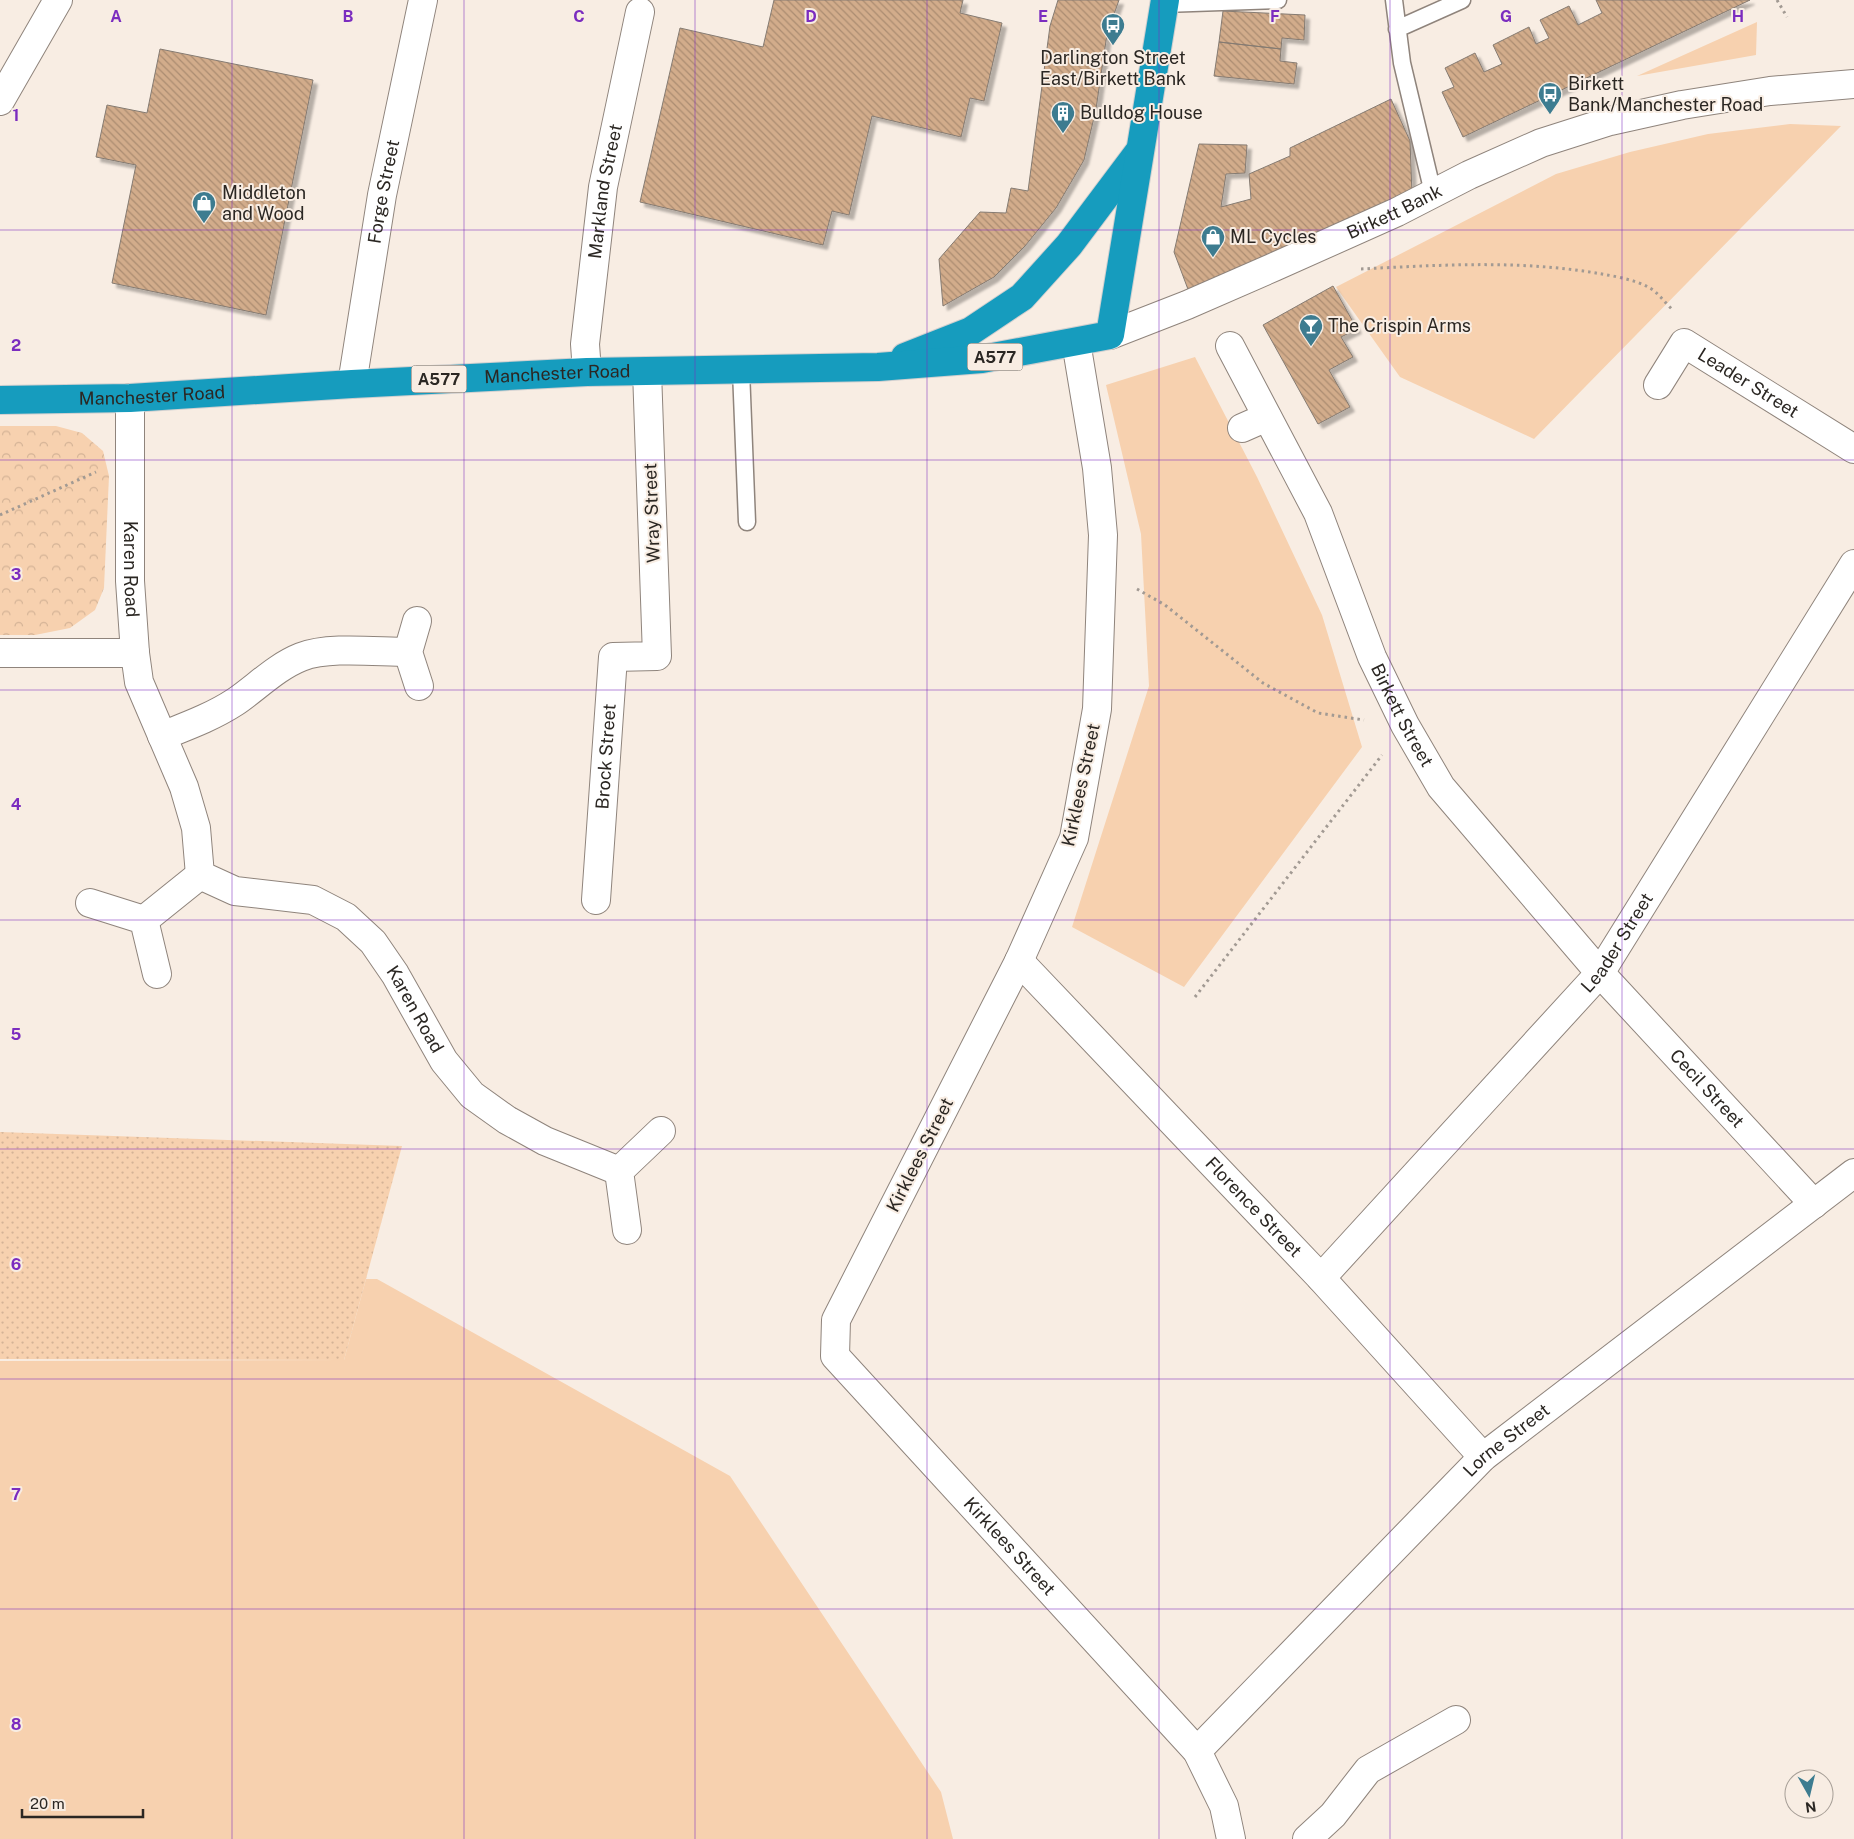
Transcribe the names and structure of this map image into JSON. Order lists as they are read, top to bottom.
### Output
{
  "streets": {
    "highway": ["A577", "Manchester Road"],
    "street": [
      "Forge Street",
      "Markland Street",
      "Birkett Bank",
      "Leader Street",
      "Wray Street",
      "Karen Road",
      "Birkett Street",
      "Brock Street",
      "Kirklees Street",
      "Cecil Street",
      "Florence Street",
      "Lorne Street"
    ]
  },
  "crossings": [
    ["Forge Street", "Manchester Road"],
    ["Markland Street", "Manchester Road"],
    ["Birkett Bank", "Manchester Road"],
    ["Manchester Road", "Wray Street"],
    ["Manchester Road", "Karen Road"],
    ["Manchester Road", "Kirklees Street"],
    ["Leader Street", "Birkett Street"],
    ["Leader Street", "Cecil Street"],
    ["Leader Street", "Florence Street"],
    ["Wray Street", "Brock Street"],
    ["Birkett Street", "Cecil Street"],
    ["Kirklees Street", "Florence Street"],
    ["Kirklees Street", "Lorne Street"],
    ["Cecil Street", "Lorne Street"],
    ["Florence Street", "Lorne Street"]
  ],
  "places": {
    "bus stop": ["Darlington Street East/Birkett Bank", "Birkett Bank/Manchester Road"],
    "building": ["Bulldog House"],
    "shop": ["Middleton and Wood", "ML Cycles"],
    "bar": ["The Crispin Arms"]
  },
  "scale_bar": "20 m",
  "north": "bottom",
  "grid": {
    "columns": [
      "A",
      "B",
      "C",
      "D",
      "E",
      "F",
      "G",
      "H"
    ],
    "rows": [
      "1",
      "2",
      "3",
      "4",
      "5",
      "6",
      "7",
      "8"
    ]
  }
}
